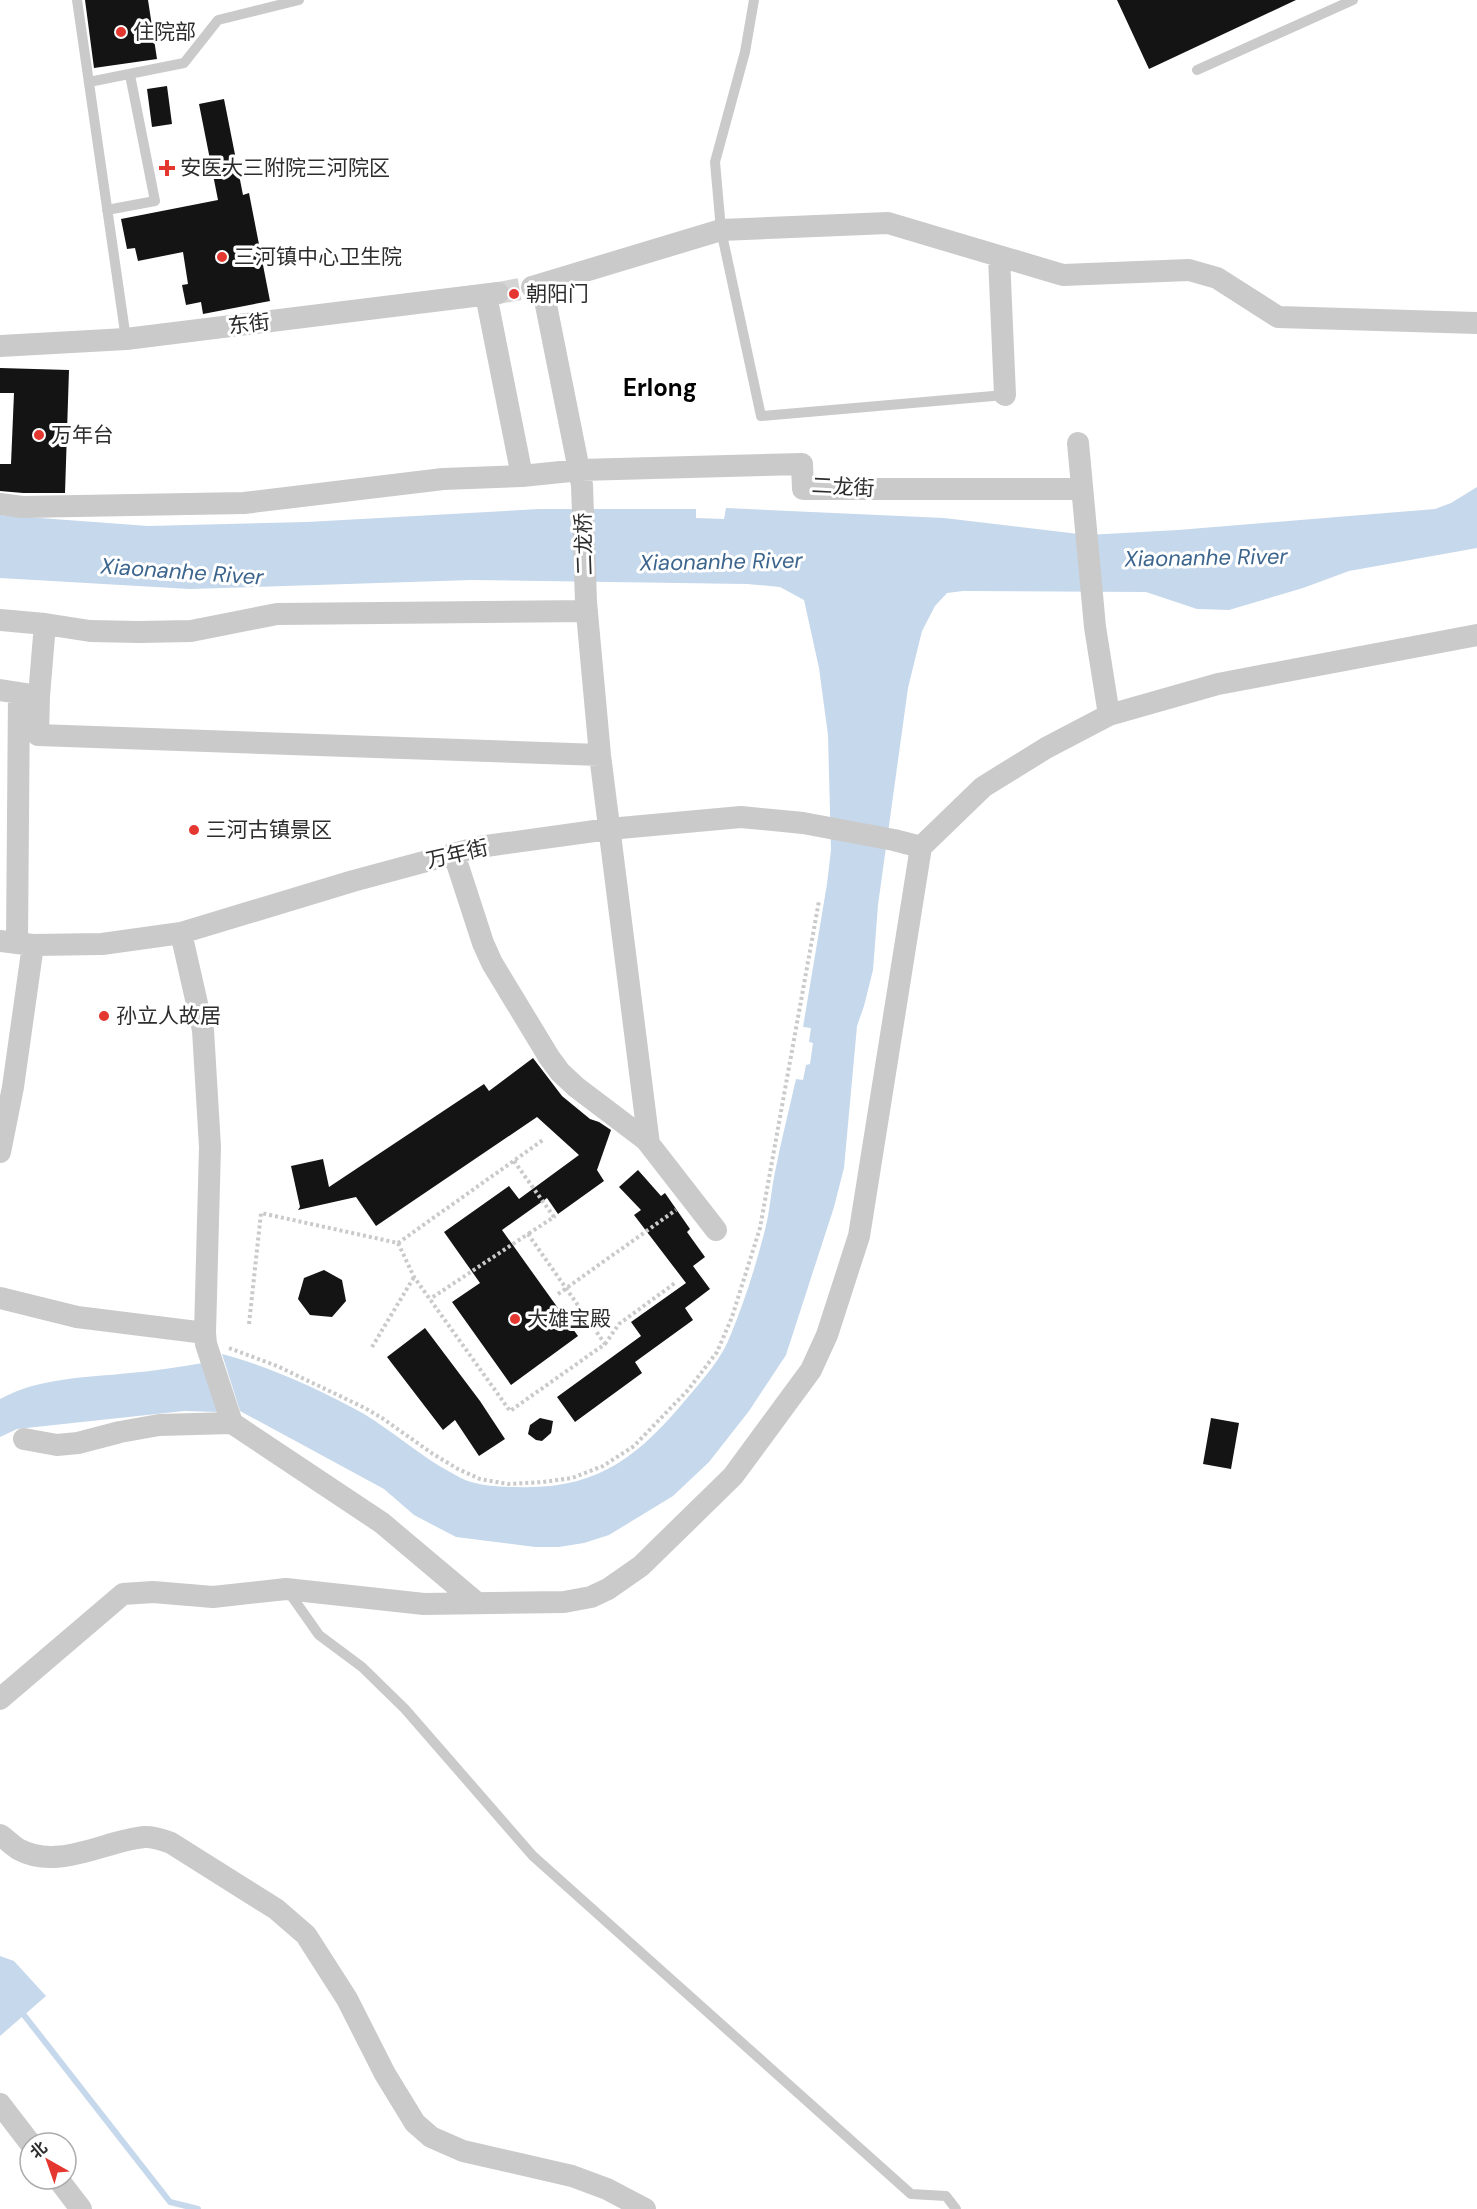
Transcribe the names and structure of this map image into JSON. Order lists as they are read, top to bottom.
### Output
{
  "streets": {
    "street": [
      "东街",
      "二龙街",
      "二龙桥",
      "万年街"
    ]
  },
  "crossings": [
    ["二龙街", "二龙桥"],
    ["二龙桥", "万年街"]
  ],
  "districts": ["Erlong"],
  "water": ["Xiaonanhe River"],
  "places": {
    "other": [
      "住院部",
      "三河镇中心卫生院",
      "朝阳门",
      "万年台",
      "三河古镇景区",
      "孙立人故居",
      "大雄宝殿"
    ],
    "health": ["安医大三附院三河院区"]
  },
  "north": "top left"
}
